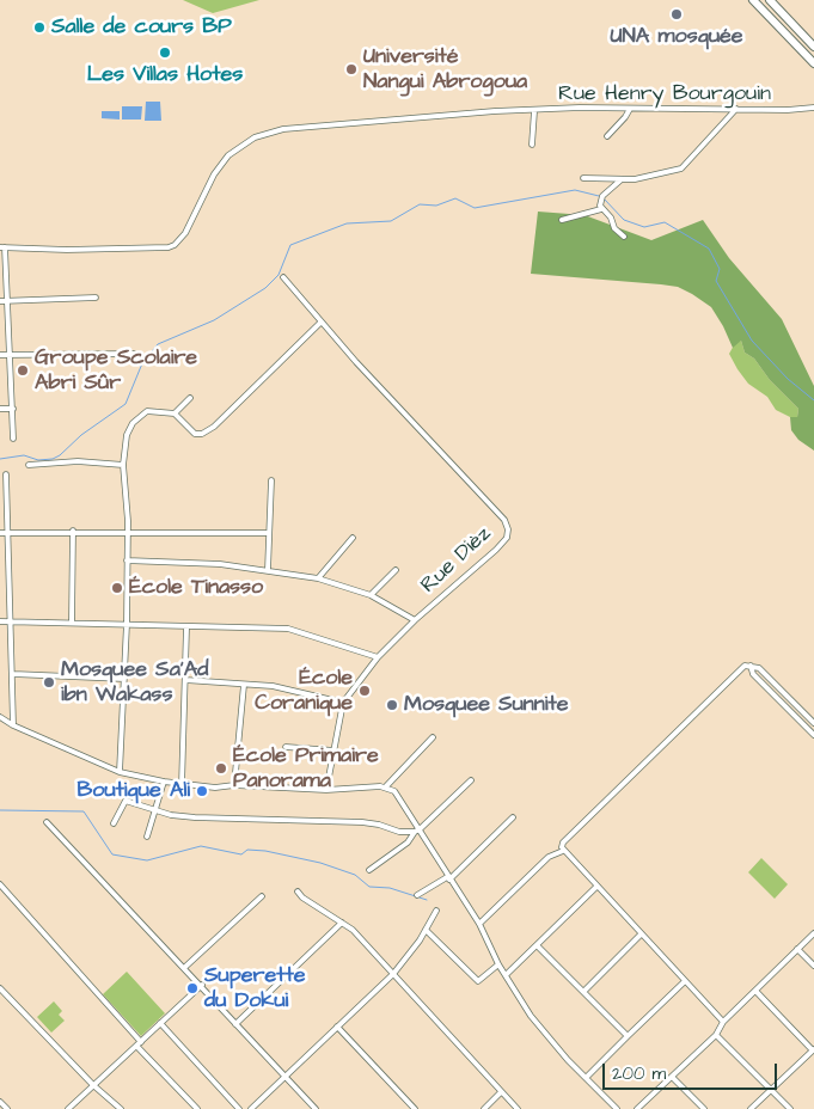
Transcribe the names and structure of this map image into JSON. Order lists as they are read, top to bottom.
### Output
{
  "streets": {
    "street": ["Rue Henry Bourgouin", "Rue Dièz"]
  },
  "places": [
    "UNA mosquée",
    "Salle de cours BP",
    "Les Villas Hotes",
    "Université Nangui Abrogoua",
    "Groupe Scolaire Abri Sûr",
    "École Tinasso",
    "Mosquee Sa'Ad ibn Wakass",
    "École Coranique",
    "Mosquee Sunnite",
    "École Primaire Panorama",
    "Boutique Ali",
    "Superette du Dokui"
  ],
  "scale_bar": "200 m"
}
